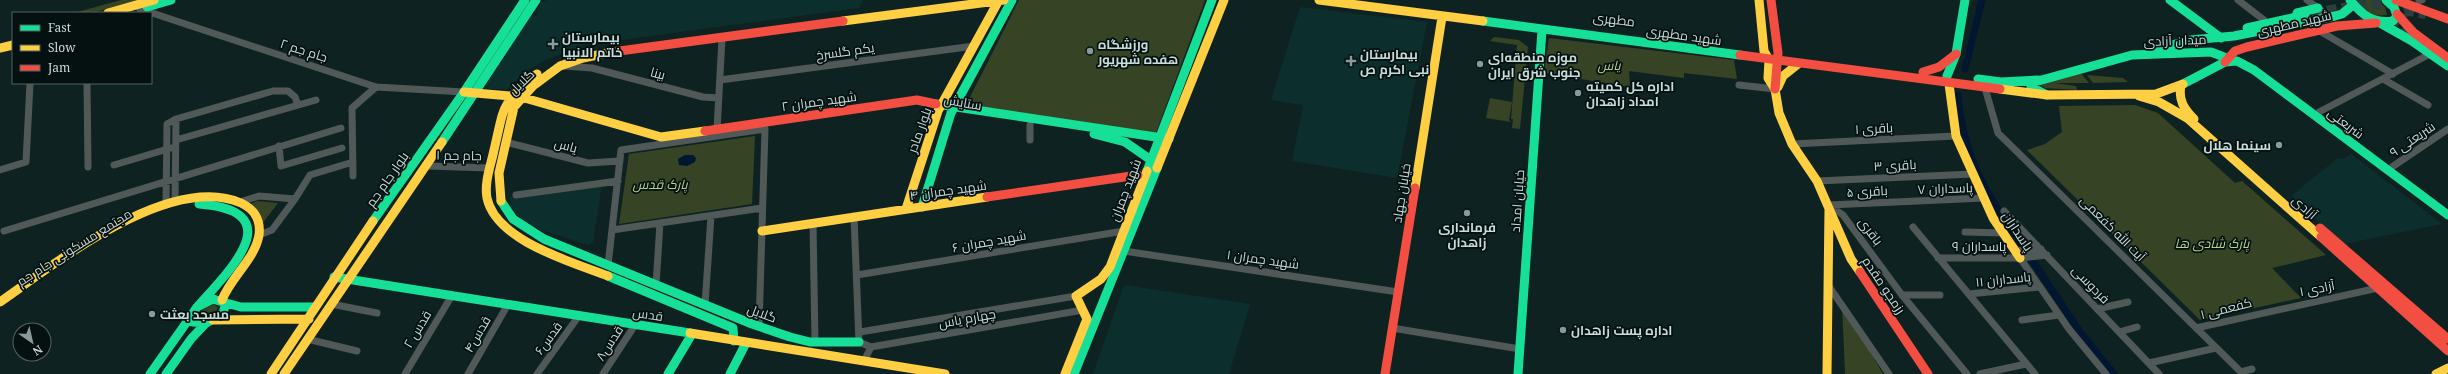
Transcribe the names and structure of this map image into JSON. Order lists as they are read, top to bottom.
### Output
{
  "streets": {
    "street": [
      "مطهری",
      "شهید مطهری",
      "میدان آزادی",
      "جام جم ۲",
      "یکم گلسرخ",
      "بینا",
      "گلایل",
      "شهید چمران ۲",
      "ستایش",
      "شریعتی",
      "باقری ۱",
      "بلوار مادر",
      "شریعتی ۹",
      "یاس",
      "جام جم ۱",
      "باقری ۳",
      "بلوار جام جم",
      "پاسداران ۷",
      "شهید چمران ۴",
      "شهید چمران",
      "باقری ۵",
      "خیابان جهاد",
      "خیابان امداد",
      "آزادی",
      "آیت الله کفعمی",
      "باقری",
      "پاسداران",
      "شهید چمران ۶",
      "پاسداران ۹",
      "مجتمع مسکونی جام جم",
      "شهید چمران ۱",
      "پاسداران ۱۱",
      "فردوسی",
      "رزمجو مقدم",
      "آزادی ۱",
      "کفعمی ۱",
      "قدس",
      "چهارم یاس",
      "قدس ۲",
      "قدس۴",
      "قدس۶",
      "قدس۸"
    ]
  },
  "crossings": [
    ["مطهری", "خیابان امداد"],
    ["مطهری", "باقری"],
    ["مطهری", "پاسداران"],
    ["شهید مطهری", "میدان آزادی"],
    ["شهید مطهری", "شریعتی"],
    ["میدان آزادی", "شریعتی"],
    ["جام جم ۲", "شهید چمران ۲"],
    ["جام جم ۲", "بلوار جام جم"],
    ["یکم گلسرخ", "بلوار مادر"],
    ["بینا", "گلایل"],
    ["گلایل", "شهید چمران ۲"],
    ["گلایل", "بلوار مادر"],
    ["گلایل", "یاس"],
    ["گلایل", "جام جم ۱"],
    ["گلایل", "قدس"],
    ["شهید چمران ۲", "ستایش"],
    ["شهید چمران ۲", "بلوار جام جم"],
    ["ستایش", "بلوار مادر"],
    ["ستایش", "شهید چمران"],
    ["باقری ۱", "باقری"],
    ["باقری ۱", "پاسداران"],
    ["بلوار مادر", "شهید چمران ۴"],
    ["جام جم ۱", "بلوار جام جم"],
    ["باقری ۳", "باقری"],
    ["باقری ۳", "پاسداران"],
    ["بلوار جام جم", "قدس"],
    ["پاسداران ۷", "باقری ۵"],
    ["پاسداران ۷", "پاسداران"],
    ["شهید چمران", "شهید چمران ۶"],
    ["شهید چمران", "شهید چمران ۱"],
    ["باقری ۵", "باقری"],
    ["باقری ۵", "رزمجو مقدم"],
    ["خیابان جهاد", "شهید چمران ۱"],
    ["آزادی", "آزادی ۱"],
    ["آیت الله کفعمی", "کفعمی ۱"],
    ["باقری", "رزمجو مقدم"],
    ["پاسداران", "پاسداران ۹"],
    ["پاسداران", "پاسداران ۱۱"],
    ["پاسداران ۹", "فردوسی"],
    ["آزادی ۱", "کفعمی ۱"],
    ["قدس", "قدس ۲"],
    ["قدس", "قدس۴"],
    ["قدس", "قدس۶"],
    ["قدس", "قدس۸"]
  ],
  "parks": ["یاس", "پارک قدس", "پارک شادی ها"],
  "places": {
    "health": ["بیمارستان خاتم الانبیا", "بیمارستان نبی اکرم ص"],
    "other": [
      "ورزشگاه هفده شهریور",
      "موزه منطقه‌ای جنوب شرق ایران",
      "اداره کل کمیته امداد زاهدان",
      "سینما هلال",
      "فرمانداری زاهدان",
      "مسجد بعثت",
      "اداره پست زاهدان"
    ]
  },
  "legend": ["Fast", "Slow", "Jam"],
  "north": "bottom right"
}
